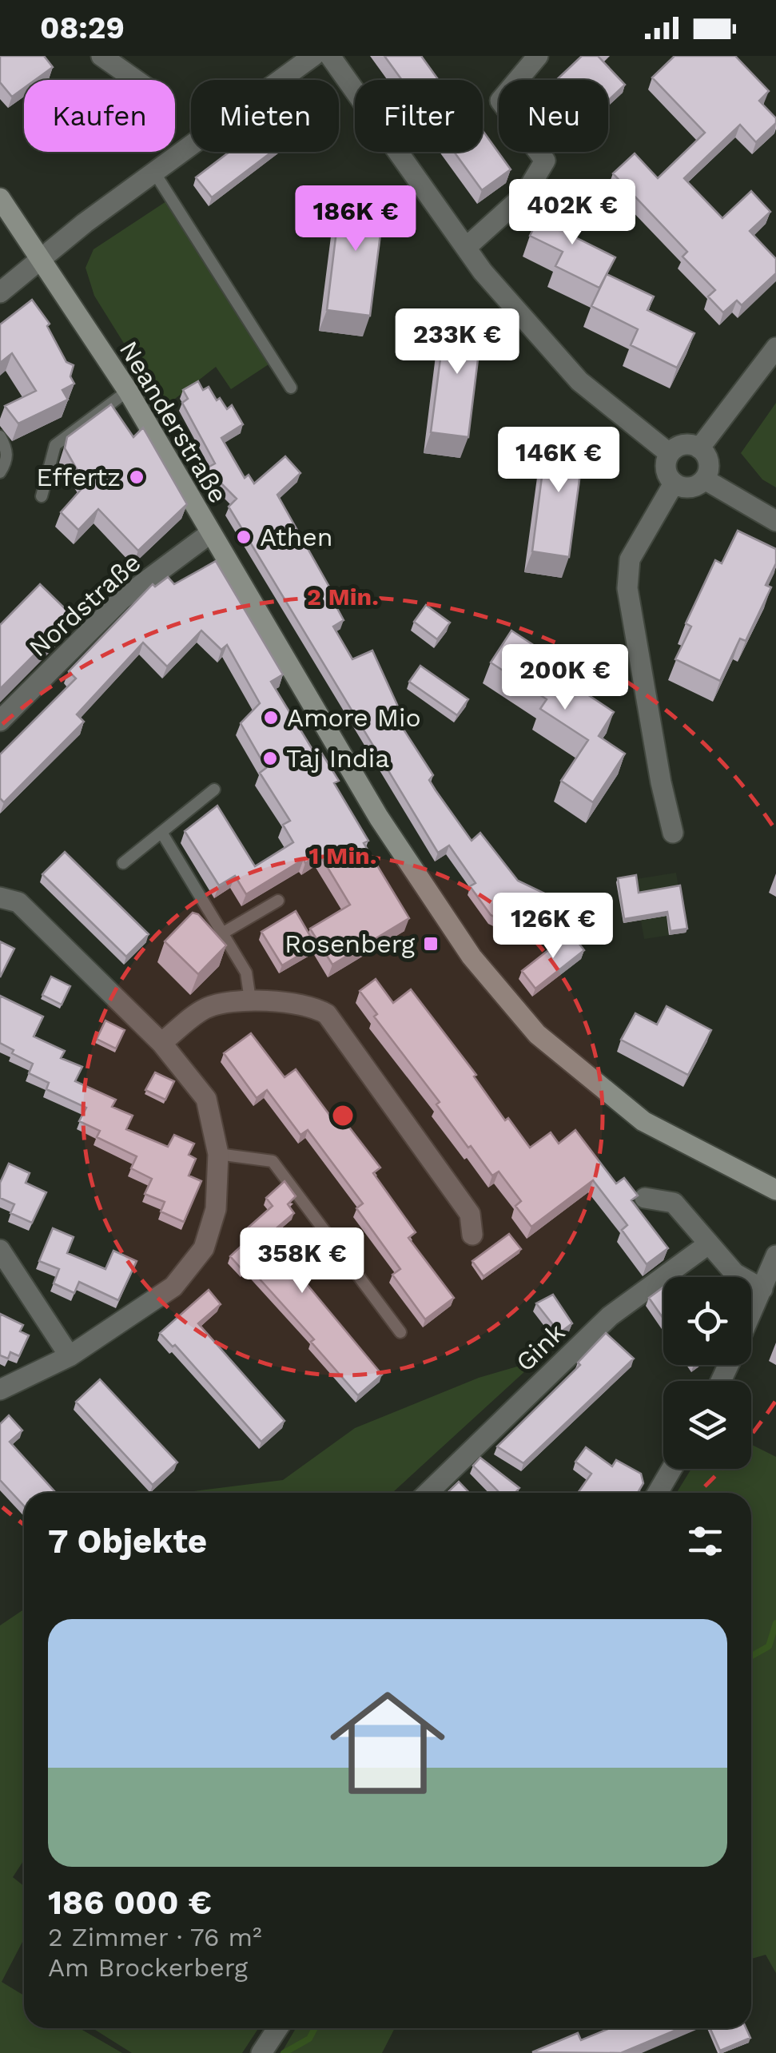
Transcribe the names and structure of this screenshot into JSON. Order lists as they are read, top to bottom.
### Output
{
  "streets": {
    "main road": ["Neanderstraße"],
    "street": ["Nordstraße", "Gink"]
  },
  "crossings": [
    ["Neanderstraße", "Nordstraße"]
  ],
  "places": {
    "other": [
      "Effertz",
      "Athen",
      "Amore Mio",
      "Taj India"
    ],
    "transit": ["Rosenberg"]
  },
  "page": {
    "status": "08:29",
    "chip": [
      "Kaufen",
      "Mieten",
      "Filter",
      "Neu"
    ],
    "price": [
      "402K €",
      "186K €",
      "233K €",
      "146K €",
      "200K €",
      "126K €",
      "358K €"
    ],
    "heading": "7 Objekte",
    "list": [
      {
        "name": "186 000 €",
        "note": "2 Zimmer · 76 m² · Am Brockerberg"
      }
    ]
  },
  "rings": ["2 Min.", "1 Min."]
}
